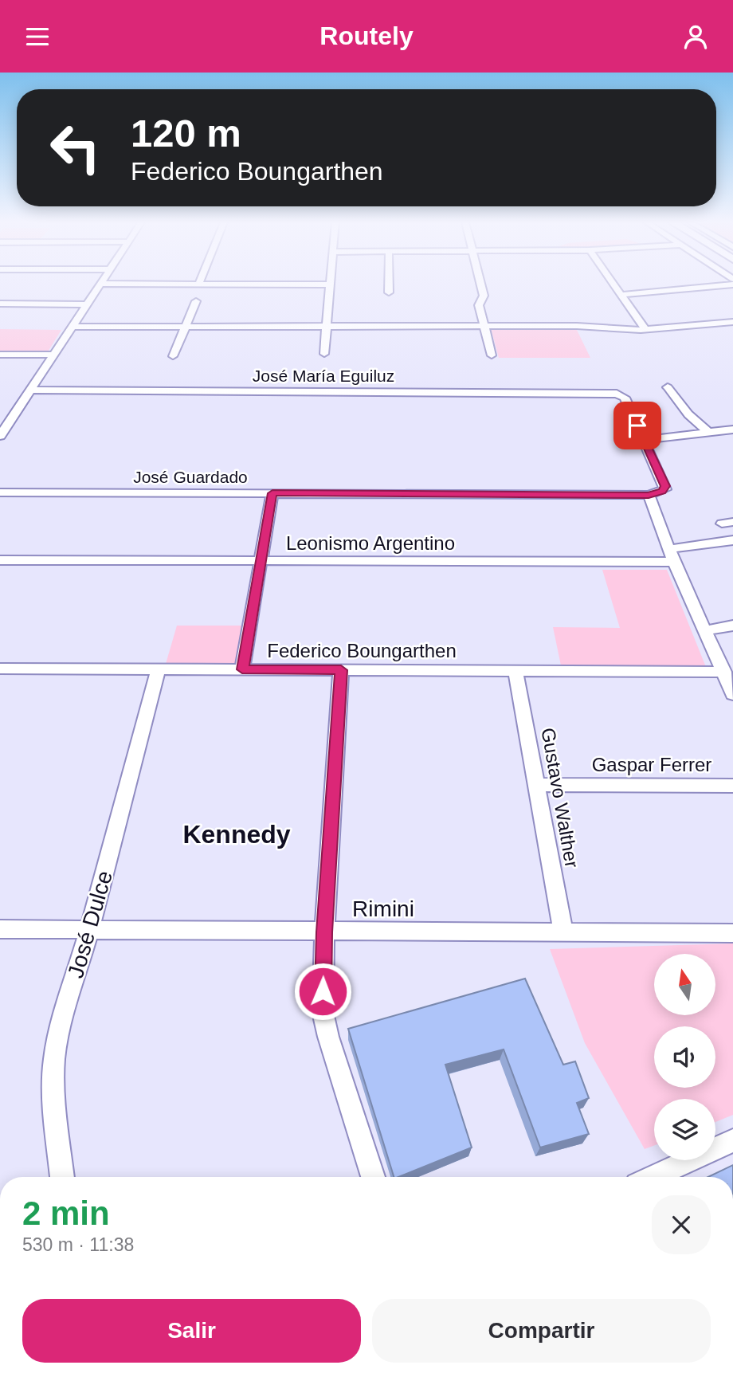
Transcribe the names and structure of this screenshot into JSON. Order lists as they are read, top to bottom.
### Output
{
  "streets": {
    "street": [
      "José María Eguiluz",
      "José Guardado",
      "Leonismo Argentino",
      "Federico Boungarthen",
      "Gaspar Ferrer",
      "Gustavo Walther",
      "Rimini",
      "José Dulce"
    ]
  },
  "crossings": [
    ["Federico Boungarthen", "Gustavo Walther"],
    ["Federico Boungarthen", "José Dulce"],
    ["Gaspar Ferrer", "Gustavo Walther"],
    ["Gustavo Walther", "Rimini"],
    ["Rimini", "José Dulce"]
  ],
  "districts": ["Kennedy"],
  "north": "top",
  "page": {
    "header": "Routely",
    "turn": ["120 m", "Federico Boungarthen"],
    "heading": ["2 min", "530 m · 11:38"],
    "buttons": ["Salir", "Compartir"]
  }
}
